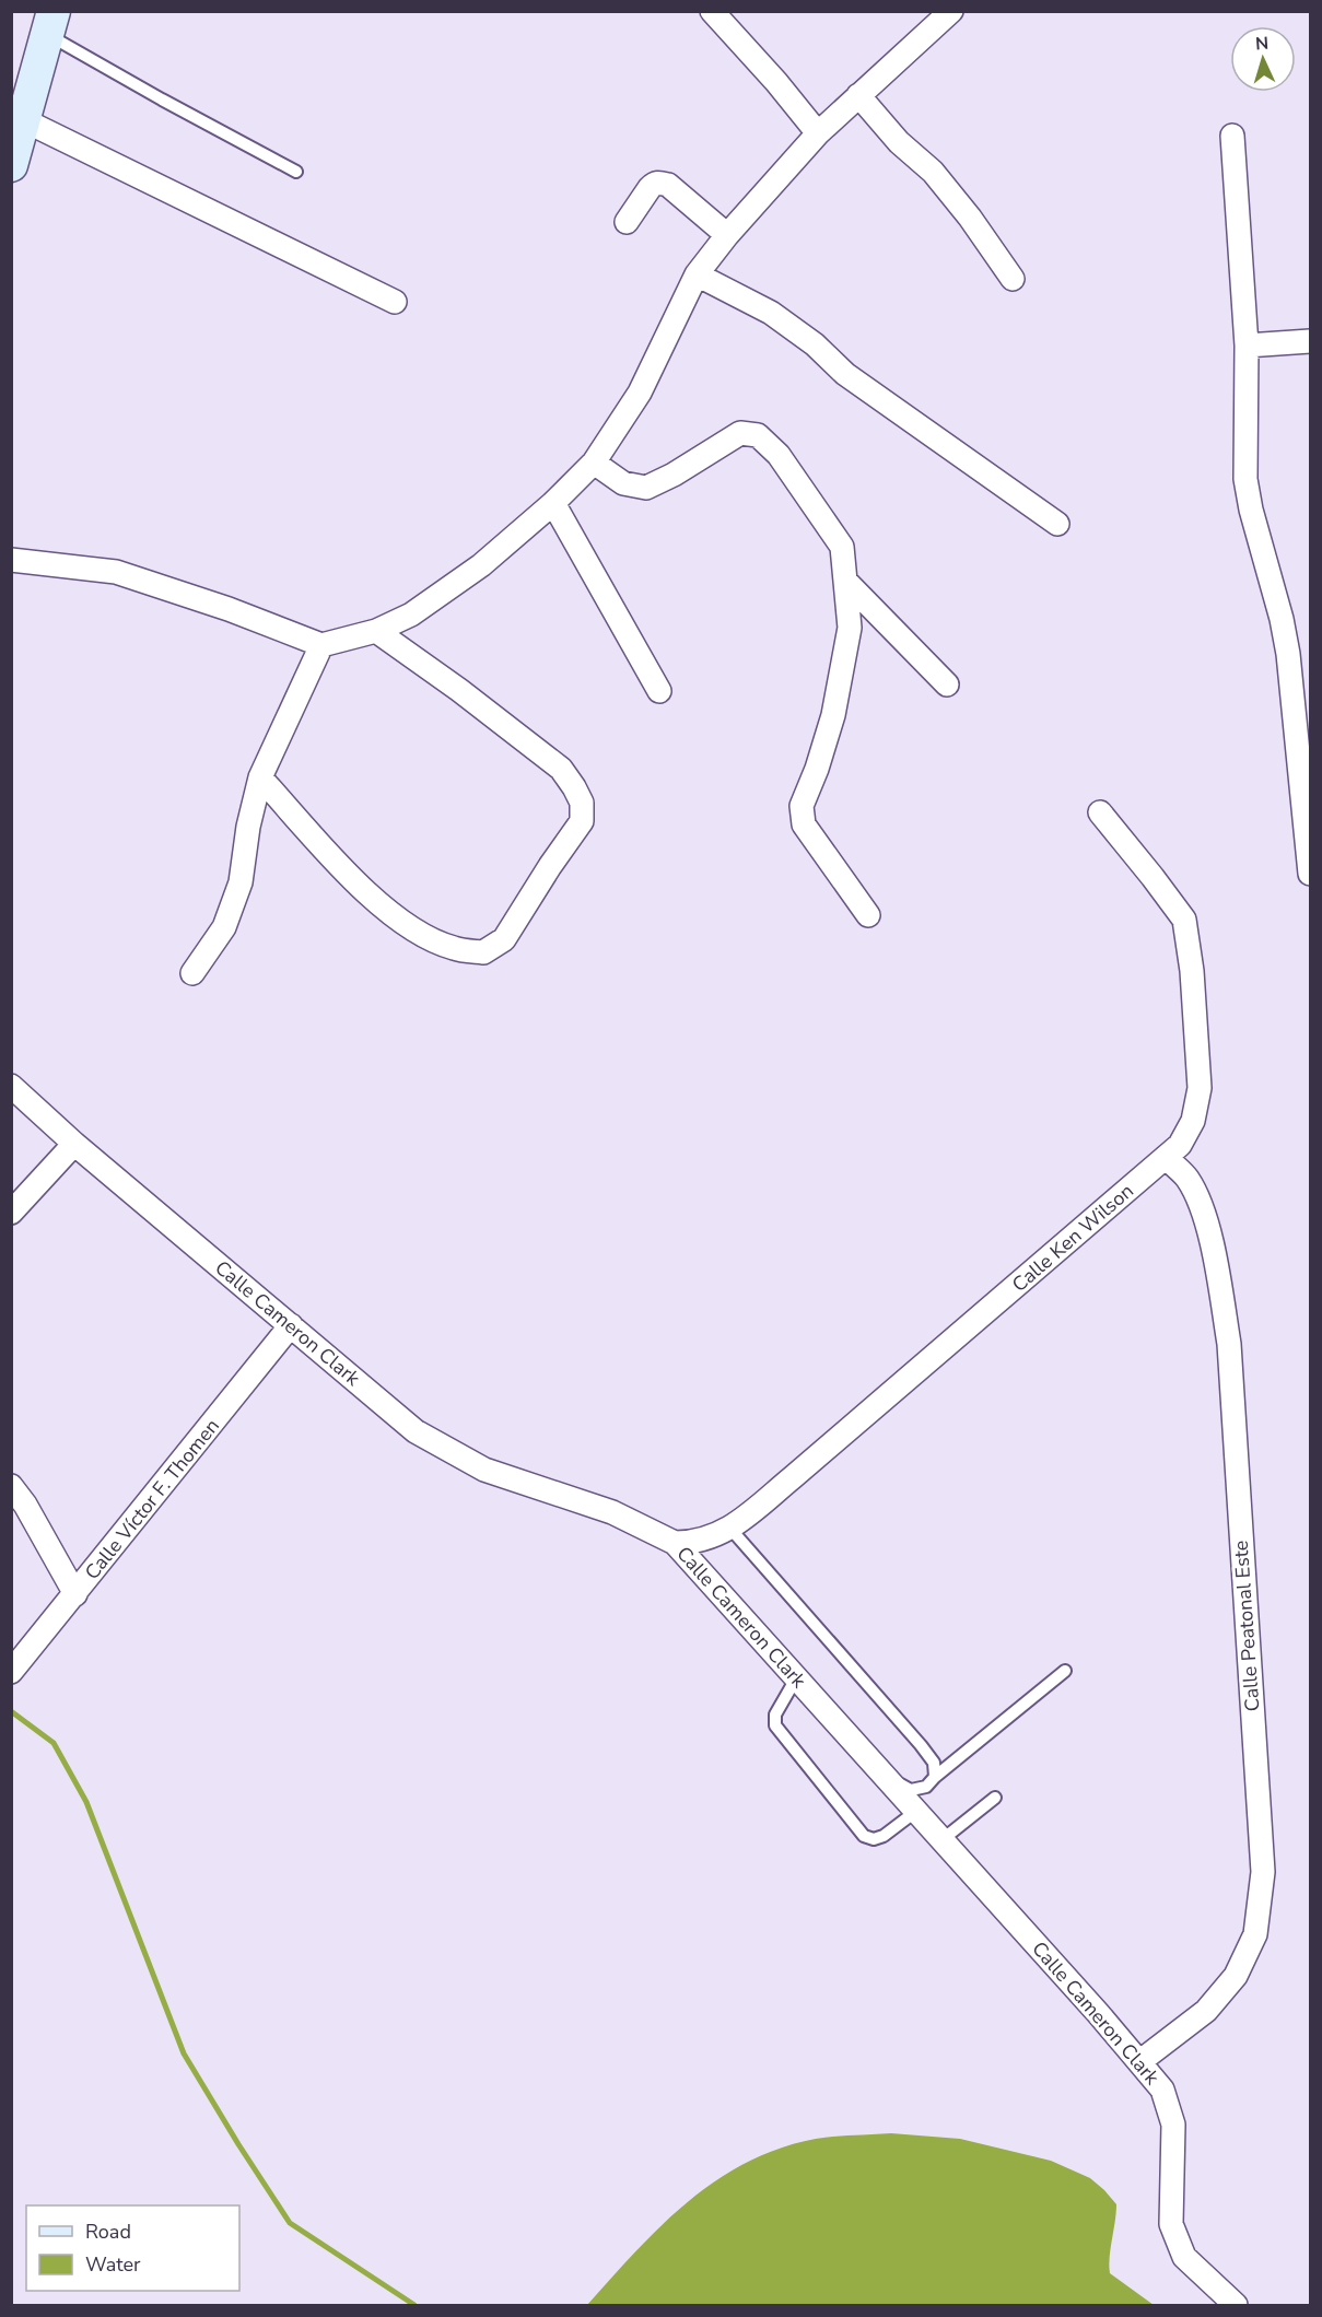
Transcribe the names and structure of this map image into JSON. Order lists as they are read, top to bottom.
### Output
{
  "streets": {
    "street": [
      "Calle Ken Wilson",
      "Calle Cameron Clark",
      "Calle Víctor F. Thomen",
      "Calle Peatonal Este"
    ]
  },
  "crossings": [
    ["Calle Ken Wilson", "Calle Cameron Clark"],
    ["Calle Ken Wilson", "Calle Peatonal Este"],
    ["Calle Cameron Clark", "Calle Víctor F. Thomen"],
    ["Calle Cameron Clark", "Calle Peatonal Este"]
  ],
  "legend": ["Road", "Water"],
  "north": "top"
}
